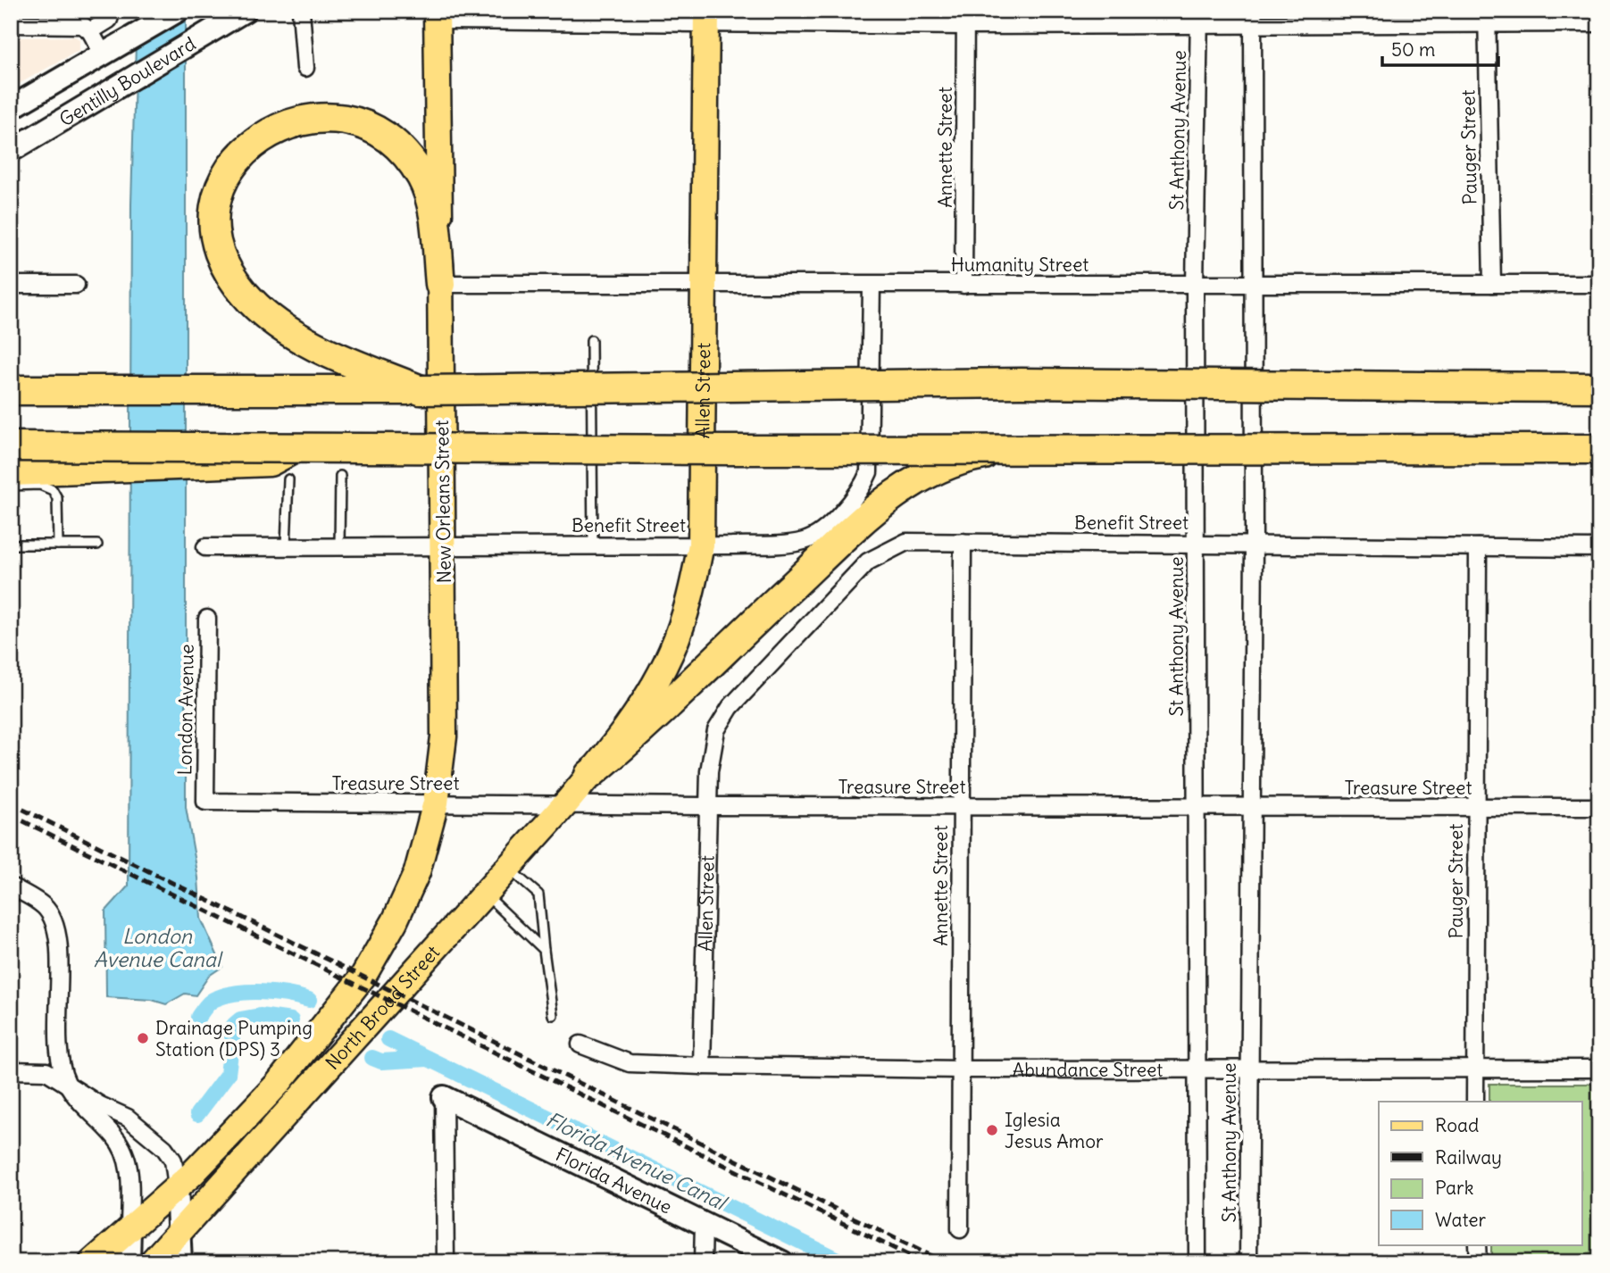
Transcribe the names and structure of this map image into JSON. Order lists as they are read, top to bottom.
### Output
{
  "streets": {
    "main road": ["Allen Street", "New Orleans Street", "North Broad Street"],
    "street": [
      "Gentilly Boulevard",
      "St Anthony Avenue",
      "Annette Street",
      "Pauger Street",
      "Humanity Street",
      "Benefit Street",
      "London Avenue",
      "Treasure Street",
      "Abundance Street",
      "Florida Avenue"
    ]
  },
  "crossings": [
    ["St Anthony Avenue", "Humanity Street"],
    ["St Anthony Avenue", "Benefit Street"],
    ["St Anthony Avenue", "Treasure Street"],
    ["St Anthony Avenue", "Abundance Street"],
    ["Annette Street", "Humanity Street"],
    ["Annette Street", "Benefit Street"],
    ["Annette Street", "Treasure Street"],
    ["Annette Street", "Abundance Street"],
    ["Pauger Street", "Humanity Street"],
    ["Pauger Street", "Benefit Street"],
    ["Pauger Street", "Treasure Street"],
    ["Pauger Street", "Abundance Street"],
    ["Humanity Street", "Allen Street"],
    ["Humanity Street", "New Orleans Street"],
    ["Humanity Street", "Benefit Street"],
    ["Allen Street", "Benefit Street"],
    ["Allen Street", "Treasure Street"],
    ["Allen Street", "North Broad Street"],
    ["Allen Street", "Abundance Street"],
    ["New Orleans Street", "Benefit Street"],
    ["New Orleans Street", "Treasure Street"],
    ["New Orleans Street", "North Broad Street"],
    ["London Avenue", "Treasure Street"],
    ["Treasure Street", "North Broad Street"]
  ],
  "water": ["London Avenue Canal", "Florida Avenue Canal"],
  "places": ["Drainage Pumping Station (DPS) 3", "Iglesia Jesus Amor"],
  "legend": [
    "Road",
    "Railway",
    "Park",
    "Water"
  ],
  "scale_bar": "50 m"
}
